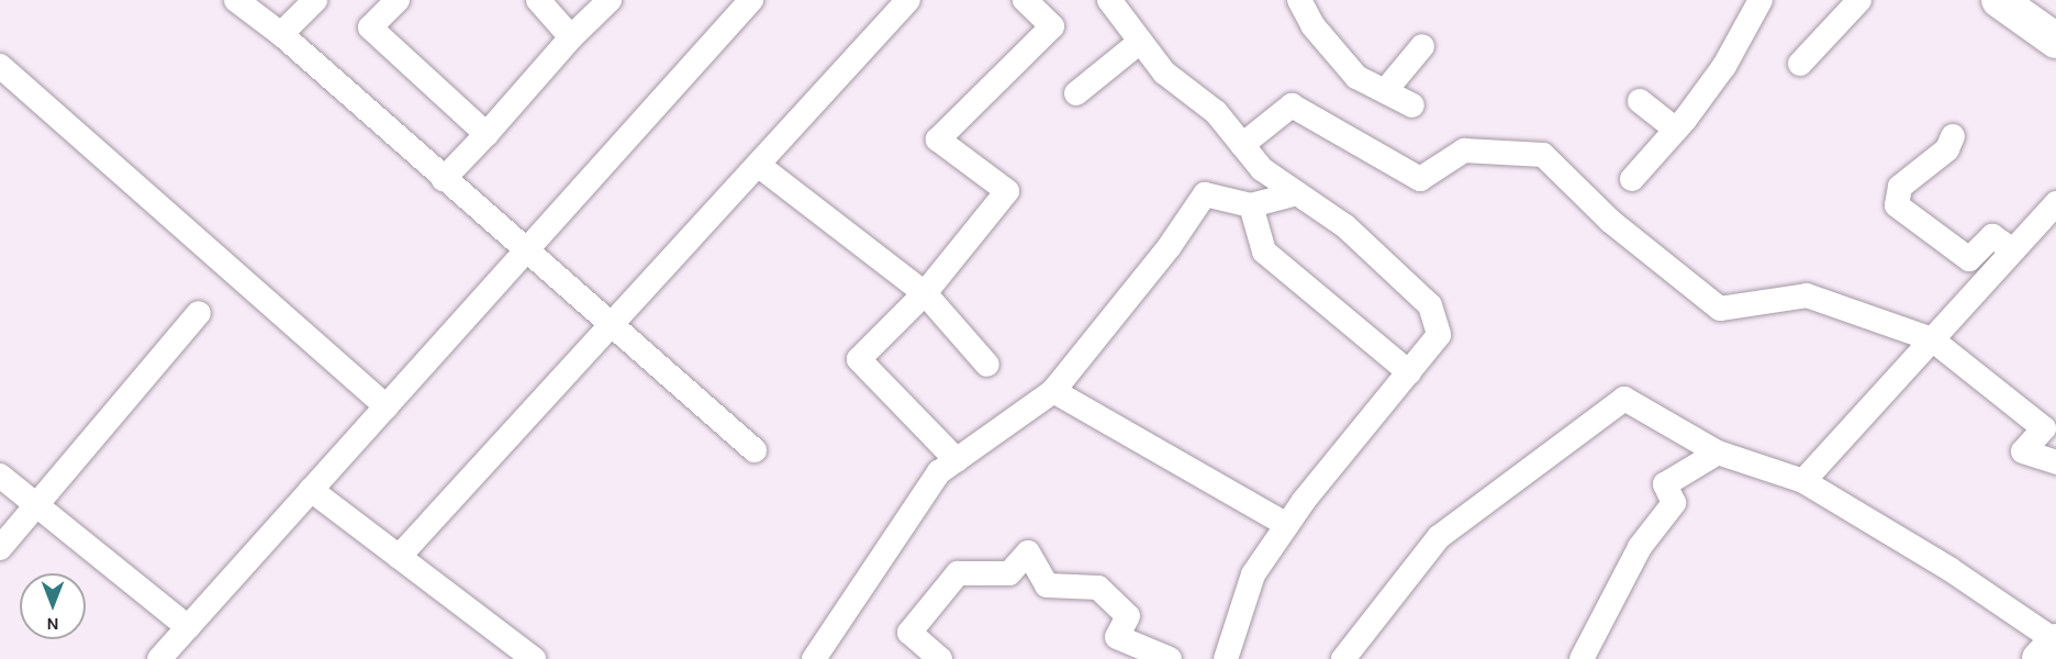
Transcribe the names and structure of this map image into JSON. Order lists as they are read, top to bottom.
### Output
{
  "north": "bottom"
}
